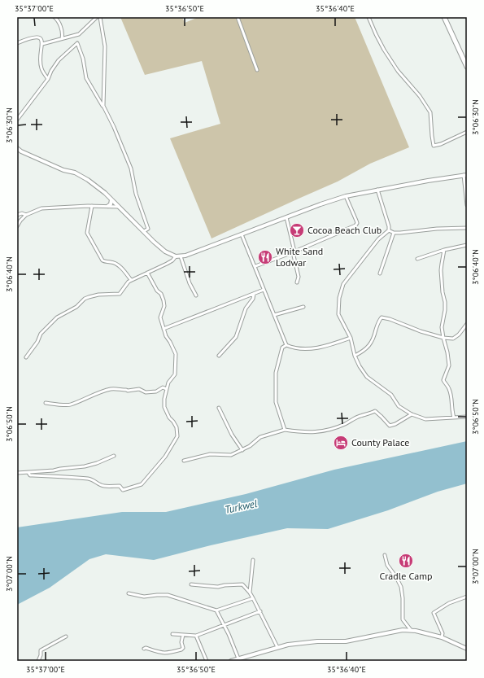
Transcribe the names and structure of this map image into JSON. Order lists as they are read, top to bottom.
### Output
{
  "water": ["Turkwel"],
  "places": {
    "bar": ["Cocoa Beach Club"],
    "restaurant": ["White Sand Lodwar", "Cradle Camp"],
    "hotel": ["County Palace"]
  },
  "coordinates": [
    "35°37'00\"E",
    "35°36'50\"E",
    "35°36'40\"E",
    "3°06'30\"N",
    "3°06'40\"N",
    "3°06'50\"N",
    "3°07'00\"N"
  ]
}
